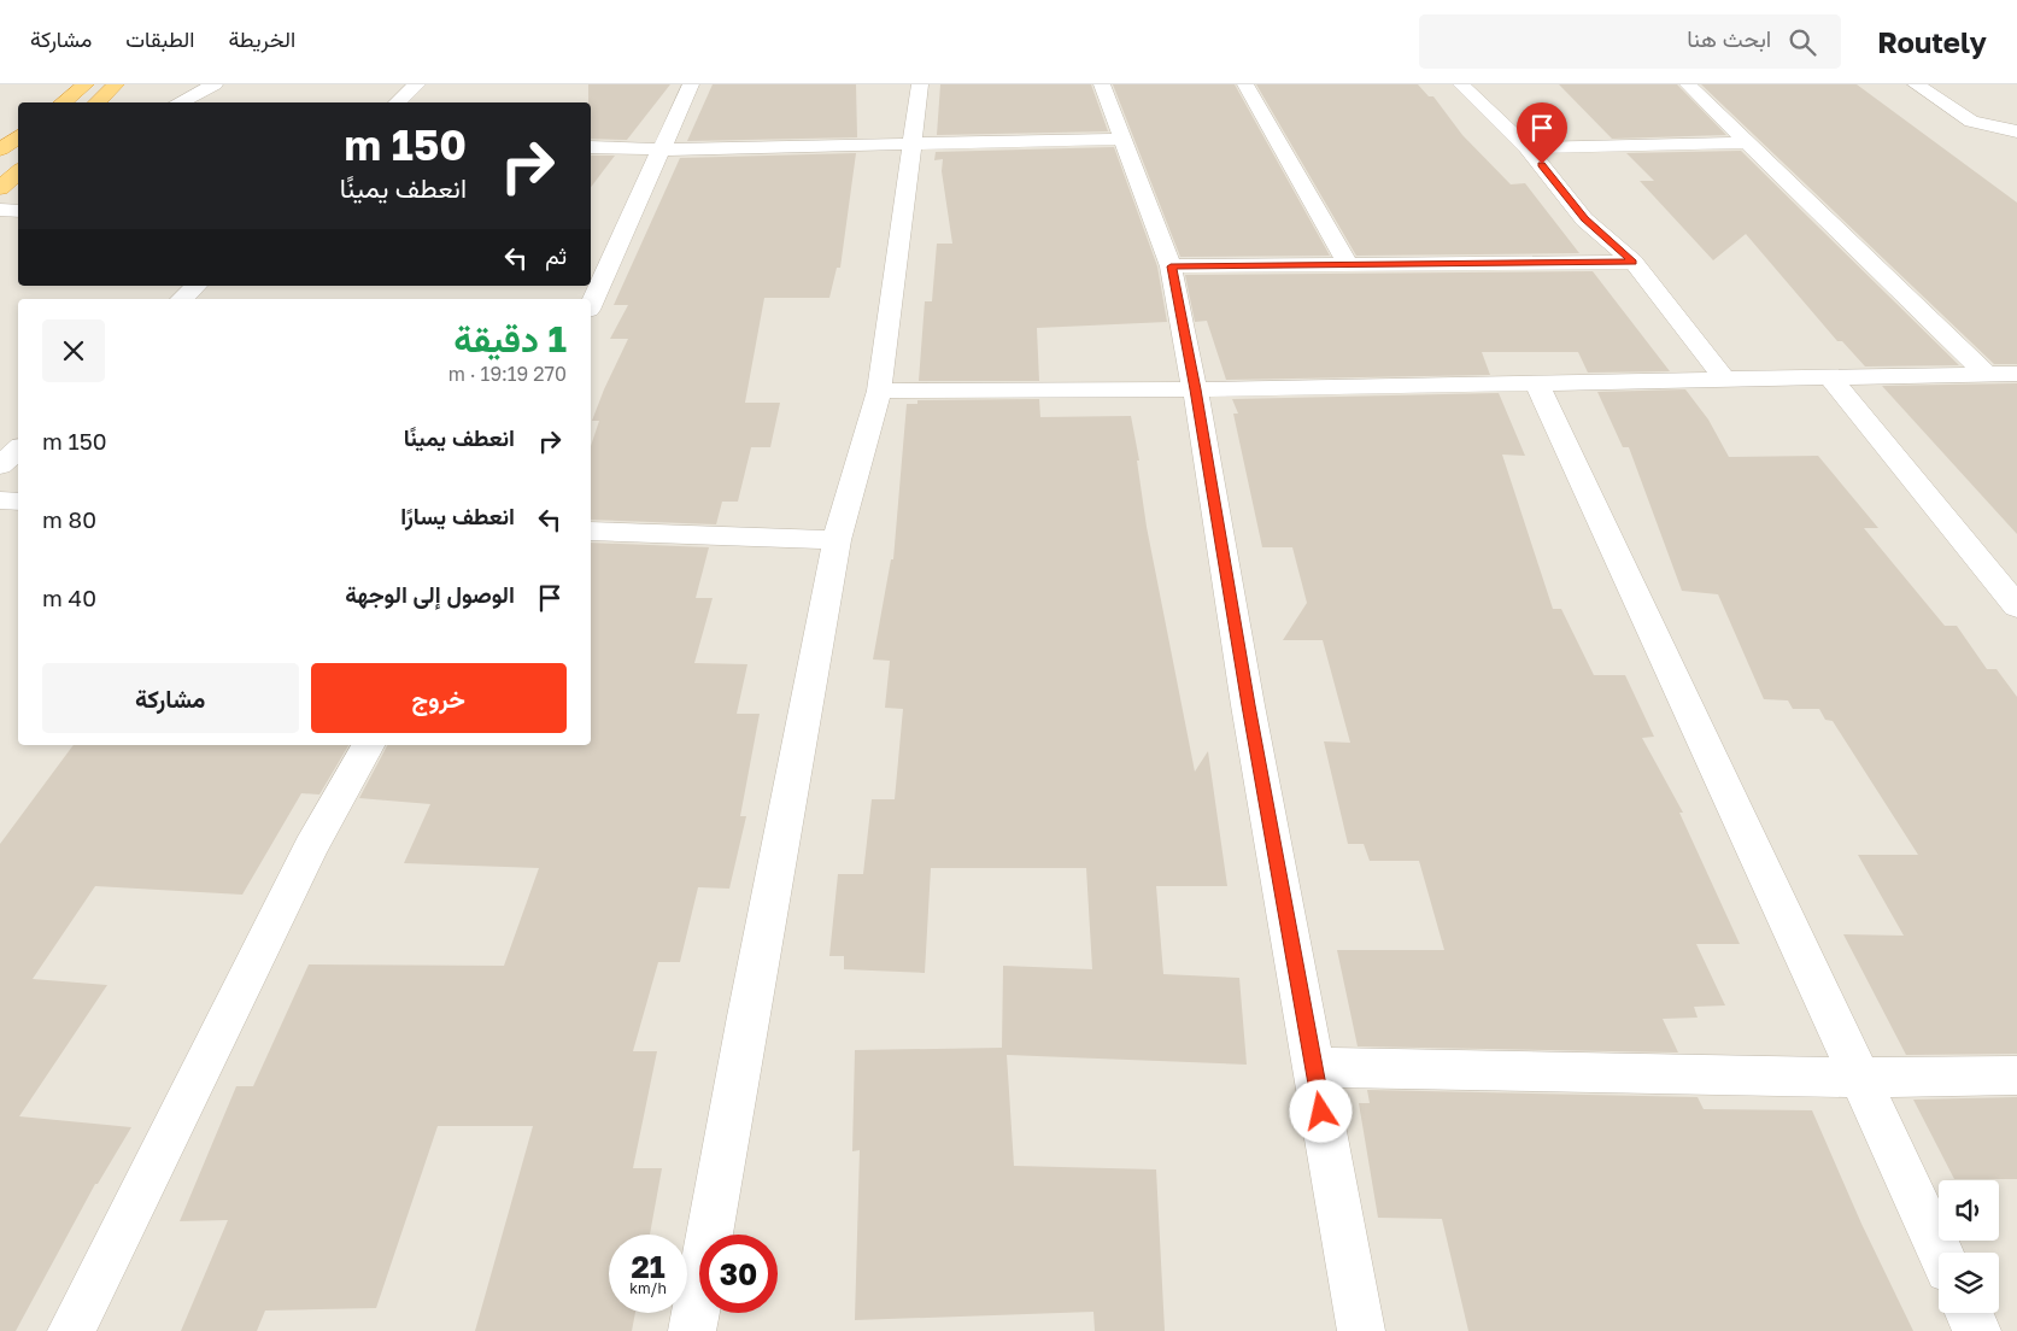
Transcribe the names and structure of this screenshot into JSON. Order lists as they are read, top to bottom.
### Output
{
  "page": {
    "header": "Routely",
    "search": "ابحث هنا",
    "nav": ["الخريطة", "الطبقات", "مشاركة"],
    "turn": ["150 m", "انعطف يمينًا"],
    "then": "ثم",
    "heading": ["1 دقيقة", "270 m · 19:19"],
    "list": [
      {
        "name": "انعطف يمينًا",
        "value": "150 m"
      },
      {
        "name": "انعطف يسارًا",
        "value": "80 m"
      },
      {
        "name": "الوصول إلى الوجهة",
        "value": "40 m"
      }
    ],
    "buttons": ["خروج", "مشاركة"],
    "speed": "21 km/h",
    "limit": "30"
  }
}
